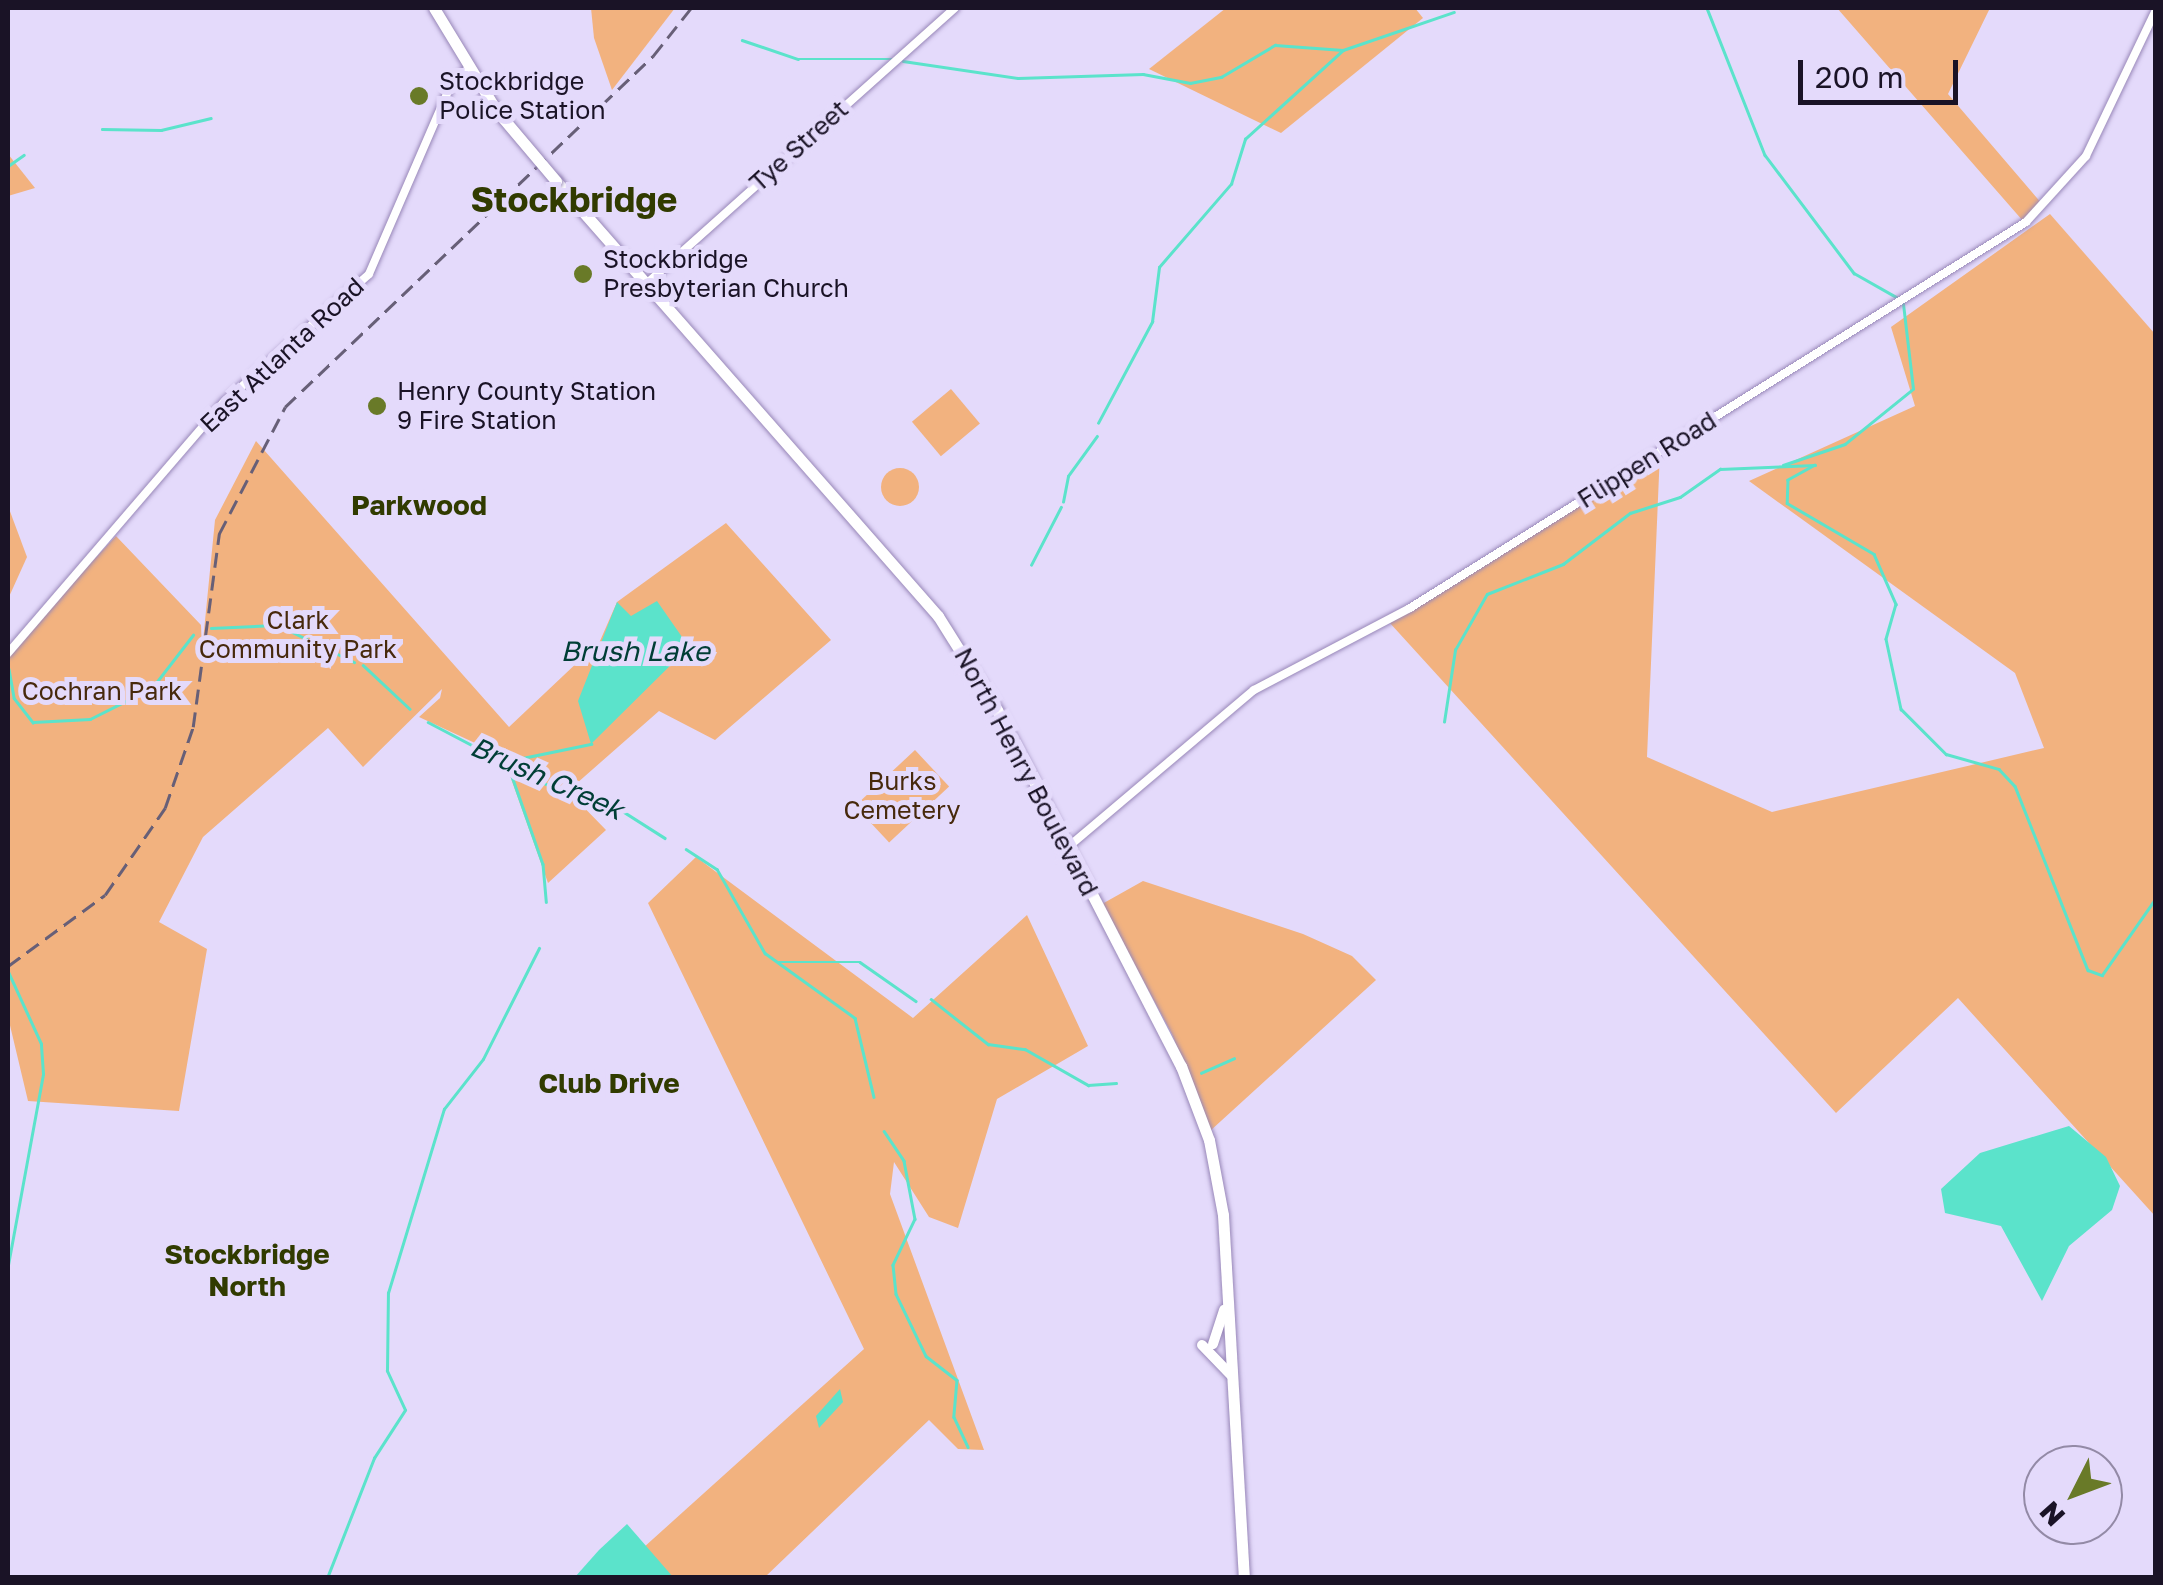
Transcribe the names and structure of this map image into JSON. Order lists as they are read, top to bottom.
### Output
{
  "streets": {
    "highway": ["North Henry Boulevard"],
    "street": ["Tye Street", "East Atlanta Road", "Flippen Road"]
  },
  "crossings": [
    ["Tye Street", "North Henry Boulevard"],
    ["East Atlanta Road", "North Henry Boulevard"],
    ["Flippen Road", "North Henry Boulevard"]
  ],
  "districts": [
    "Stockbridge",
    "Parkwood",
    "Club Drive",
    "Stockbridge North"
  ],
  "water": ["Brush Lake", "Brush Creek"],
  "parks": ["Clark Community Park", "Cochran Park", "Burks Cemetery"],
  "places": ["Stockbridge Police Station", "Stockbridge Presbyterian Church", "Henry County Station 9 Fire Station"],
  "scale_bar": "200 m",
  "north": "bottom left"
}
